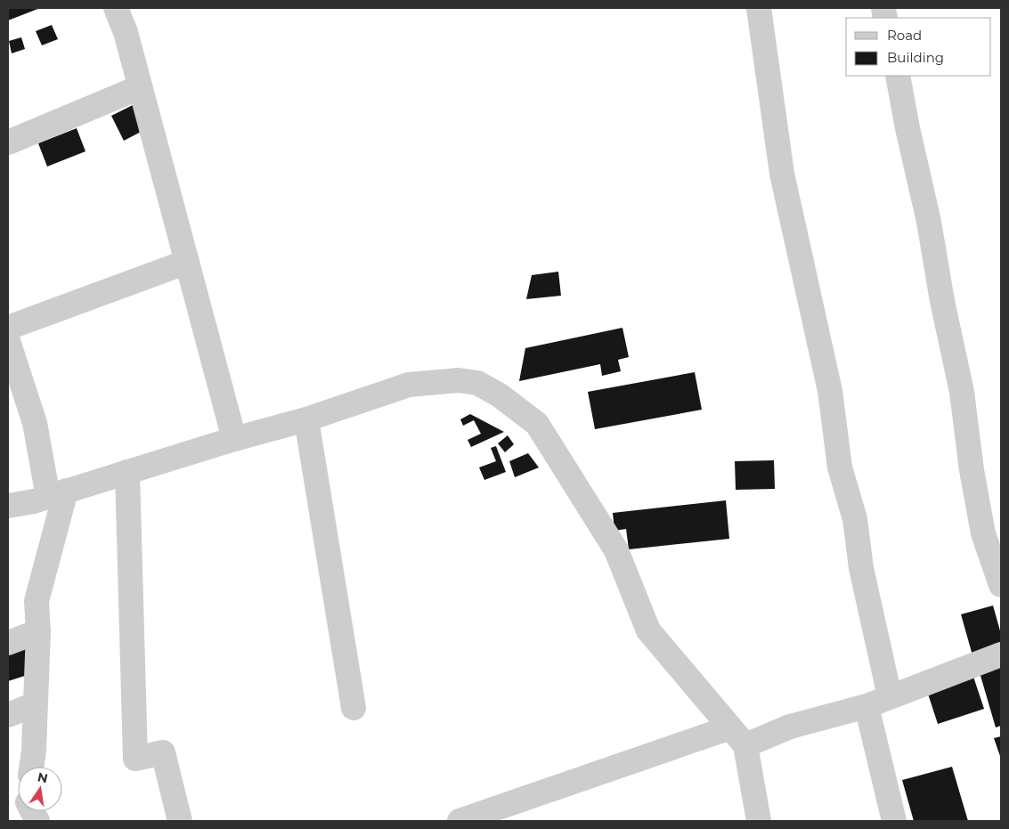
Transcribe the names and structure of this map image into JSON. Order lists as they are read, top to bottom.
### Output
{
  "legend": ["Road", "Building"],
  "north": "top"
}
